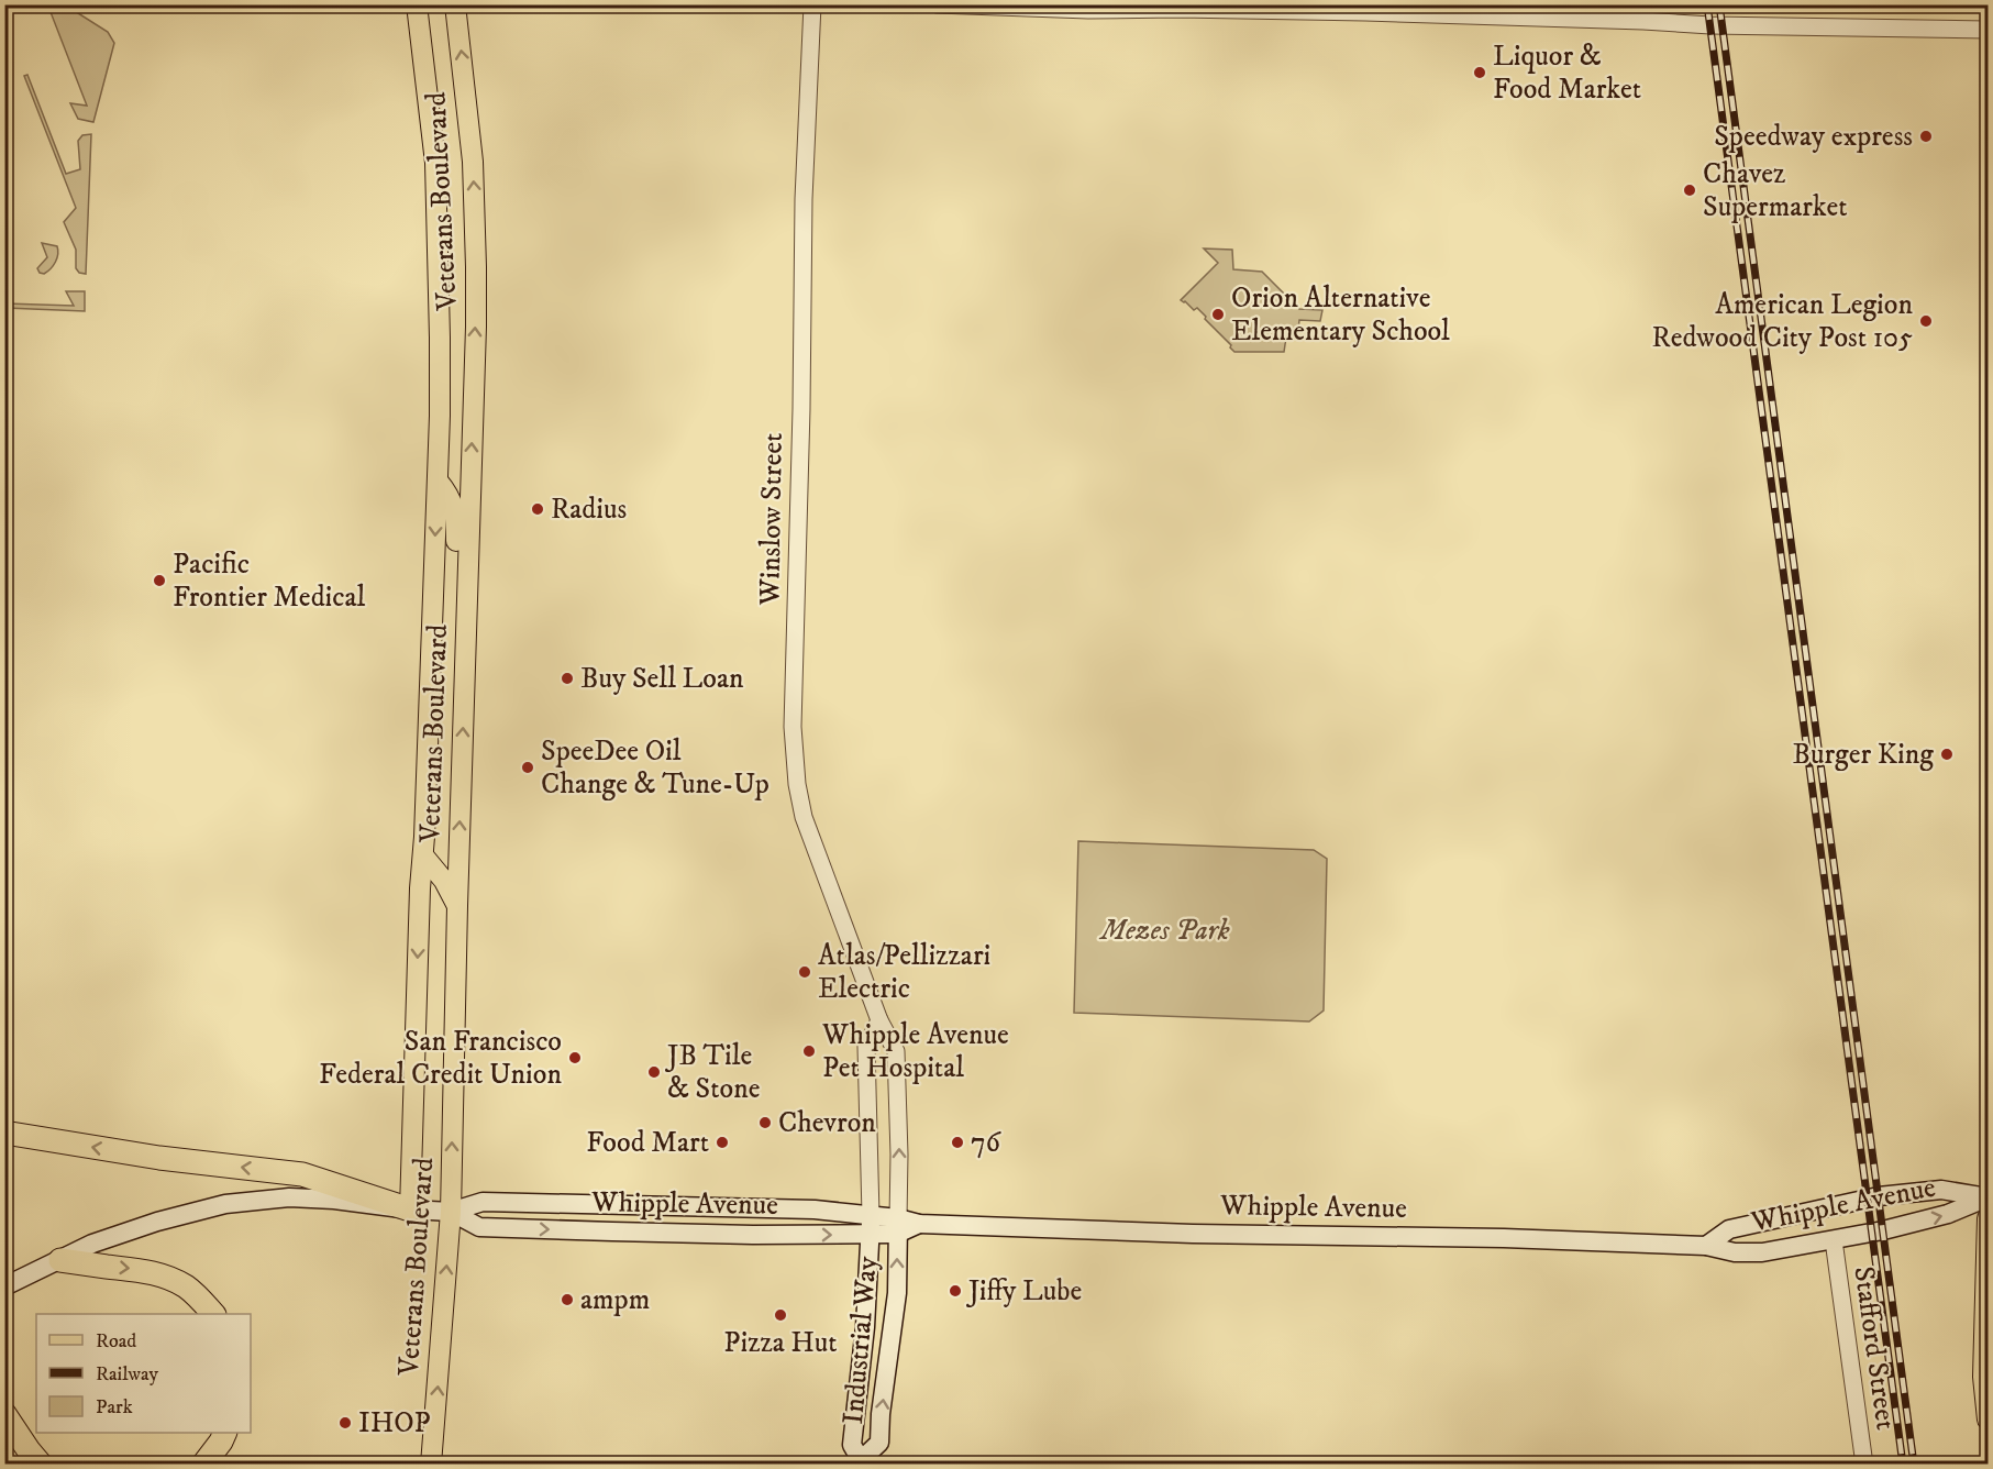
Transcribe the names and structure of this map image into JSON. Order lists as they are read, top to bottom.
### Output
{
  "streets": {
    "main road": ["Veterans Boulevard", "Whipple Avenue", "Industrial Way"],
    "street": ["Winslow Street", "Stafford Street"]
  },
  "crossings": [
    ["Veterans Boulevard", "Whipple Avenue"],
    ["Winslow Street", "Whipple Avenue"],
    ["Winslow Street", "Industrial Way"],
    ["Whipple Avenue", "Industrial Way"],
    ["Whipple Avenue", "Stafford Street"]
  ],
  "parks": ["Mezes Park"],
  "places": [
    "Liquor & Food Market",
    "Speedway express",
    "Chavez Supermarket",
    "Orion Alternative Elementary School",
    "American Legion Redwood City Post 105",
    "Radius",
    "Pacific Frontier Medical",
    "Buy Sell Loan",
    "Burger King",
    "SpeeDee Oil Change & Tune-Up",
    "Atlas/Pellizzari Electric",
    "Whipple Avenue Pet Hospital",
    "San Francisco Federal Credit Union",
    "JB Tile & Stone",
    "Chevron",
    "Food Mart",
    "76",
    "Jiffy Lube",
    "ampm",
    "Pizza Hut",
    "IHOP"
  ],
  "legend": ["Road", "Railway", "Park"]
}
